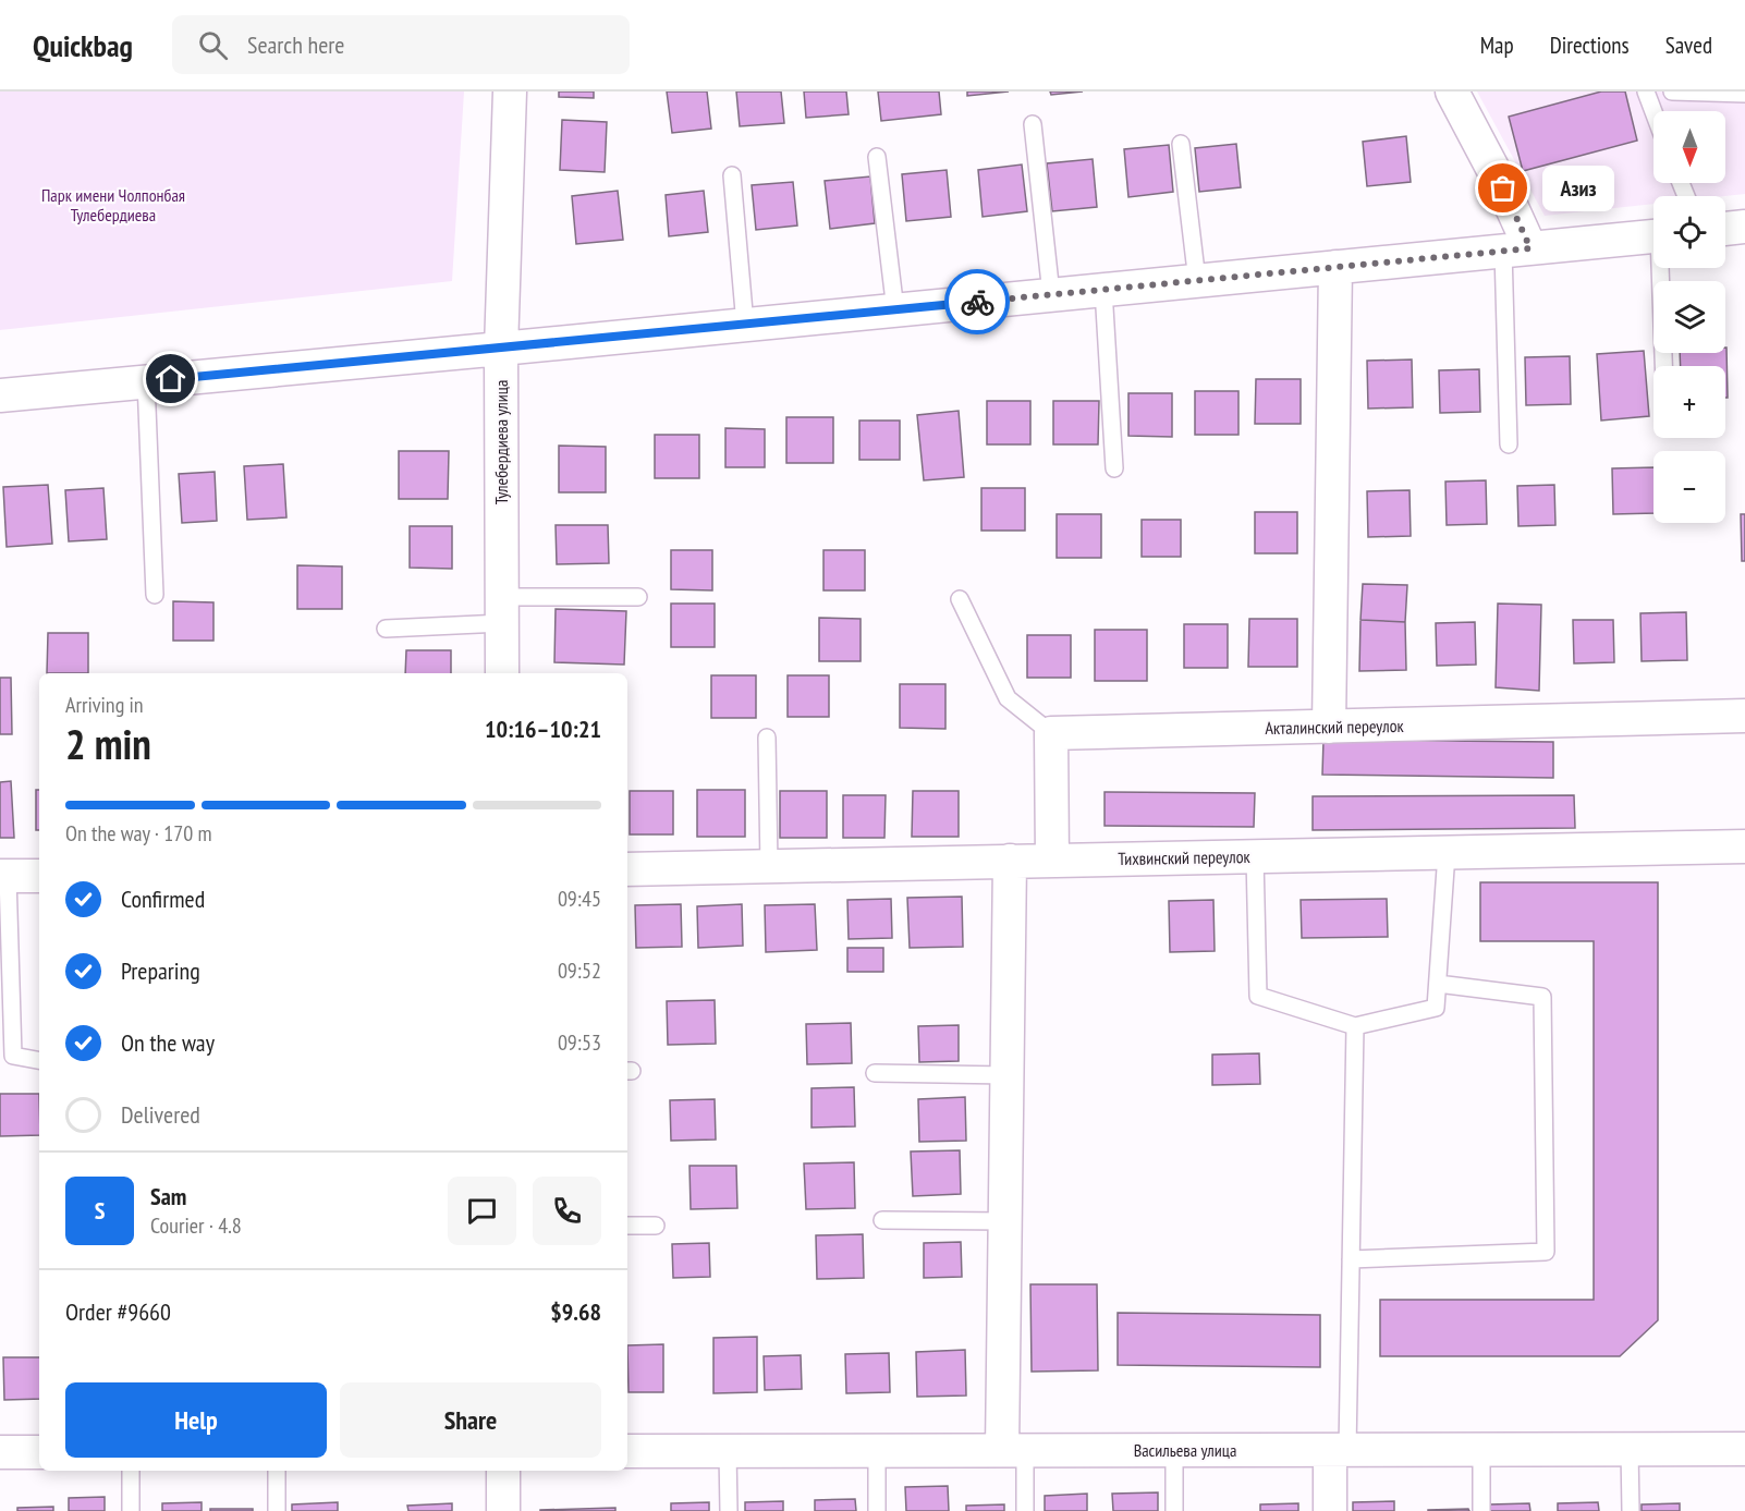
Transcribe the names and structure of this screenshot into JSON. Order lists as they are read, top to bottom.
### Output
{
  "streets": {
    "street": [
      "Тулебердиева улица",
      "Акталинский переулок",
      "Тихвинский переулок",
      "Васильева улица"
    ]
  },
  "parks": ["Парк имени Чолпонбая Тулебердиева"],
  "places": ["Азиз"],
  "north": "bottom",
  "page": {
    "header": "Quickbag",
    "search": "Search here",
    "nav": ["Map", "Directions", "Saved"],
    "map_buttons": ["+", "−"],
    "bubble": "Азиз",
    "heading": ["2 min", "Arriving in", "10:16–10:21"],
    "panel": [
      "Sam",
      "Courier · 4.8",
      "Order #9660",
      "$9.68"
    ],
    "bar": "On the way · 170 m",
    "list": [
      ["Confirmed", "09:45"],
      ["Preparing", "09:52"],
      ["On the way", "09:53"],
      "Delivered"
    ],
    "round": "S",
    "buttons": ["Help", "Share"]
  }
}
